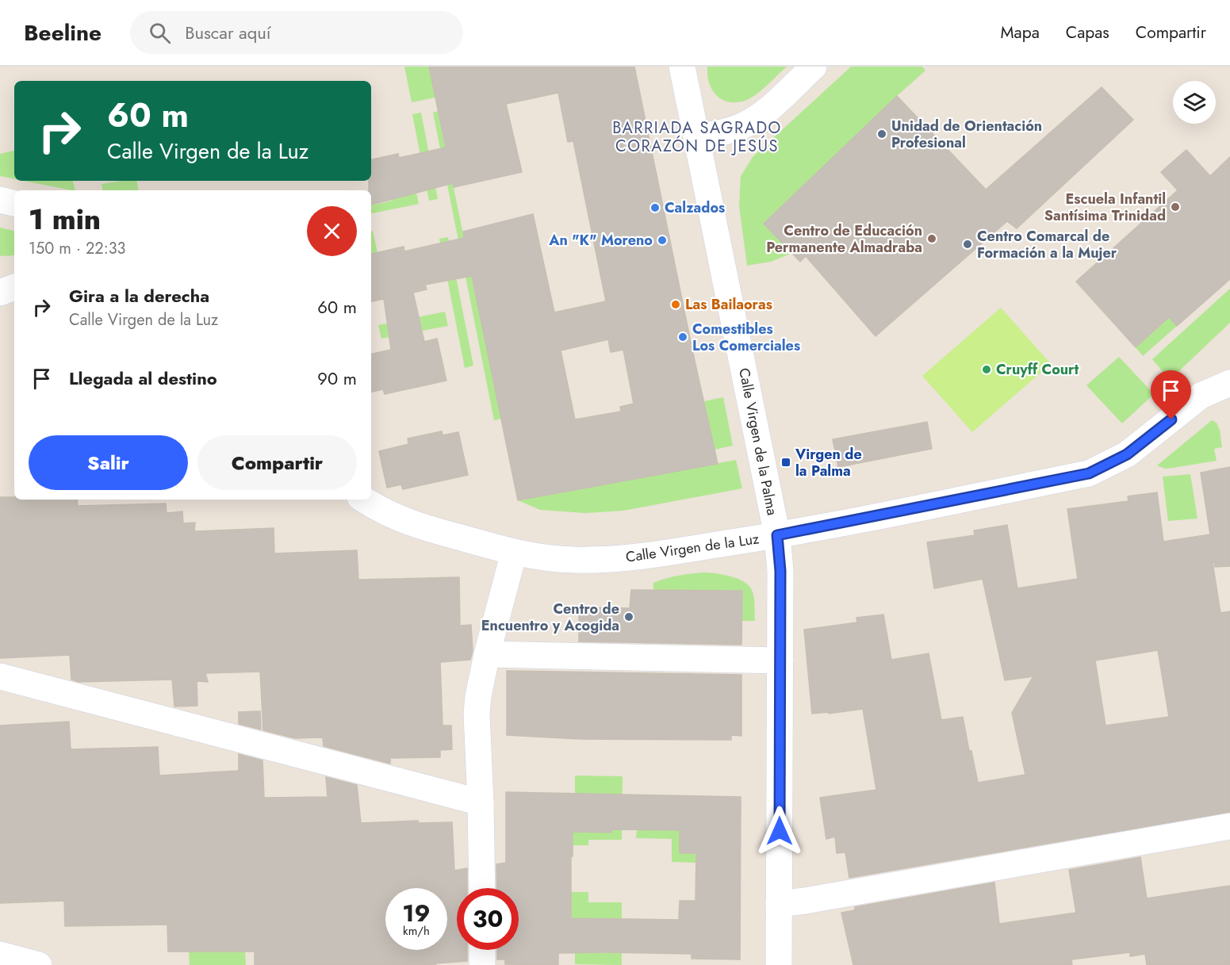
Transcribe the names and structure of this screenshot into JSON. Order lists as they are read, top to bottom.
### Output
{
  "streets": {
    "street": ["Calle Virgen de la Palma", "Calle Virgen de la Luz"]
  },
  "crossings": [
    ["Calle Virgen de la Palma", "Calle Virgen de la Luz"]
  ],
  "districts": ["BARRIADA SAGRADO CORAZÓN DE JESÚS"],
  "places": {
    "other": [
      "Unidad de Orientación Profesional",
      "Escuela Infantil Santísima Trinidad",
      "Calzados",
      "Centro de Educación Permanente Almadraba",
      "An \"K\" Moreno",
      "Centro Comarcal de Formación a la Mujer",
      "Las Bailaoras",
      "Comestibles Los Comerciales",
      "Cruyff Court",
      "Centro de Encuentro y Acogida"
    ],
    "transit": ["Virgen de la Palma"]
  },
  "page": {
    "header": "Beeline",
    "search": "Buscar aquí",
    "nav": ["Mapa", "Capas", "Compartir"],
    "turn": ["60 m", "Calle Virgen de la Luz"],
    "heading": ["1 min", "150 m · 22:33"],
    "list": [
      {
        "name": "Gira a la derecha",
        "note": "Calle Virgen de la Luz",
        "value": "60 m"
      },
      {
        "name": "Llegada al destino",
        "value": "90 m"
      }
    ],
    "buttons": ["Salir", "Compartir"],
    "speed": "19 km/h",
    "limit": "30"
  }
}
